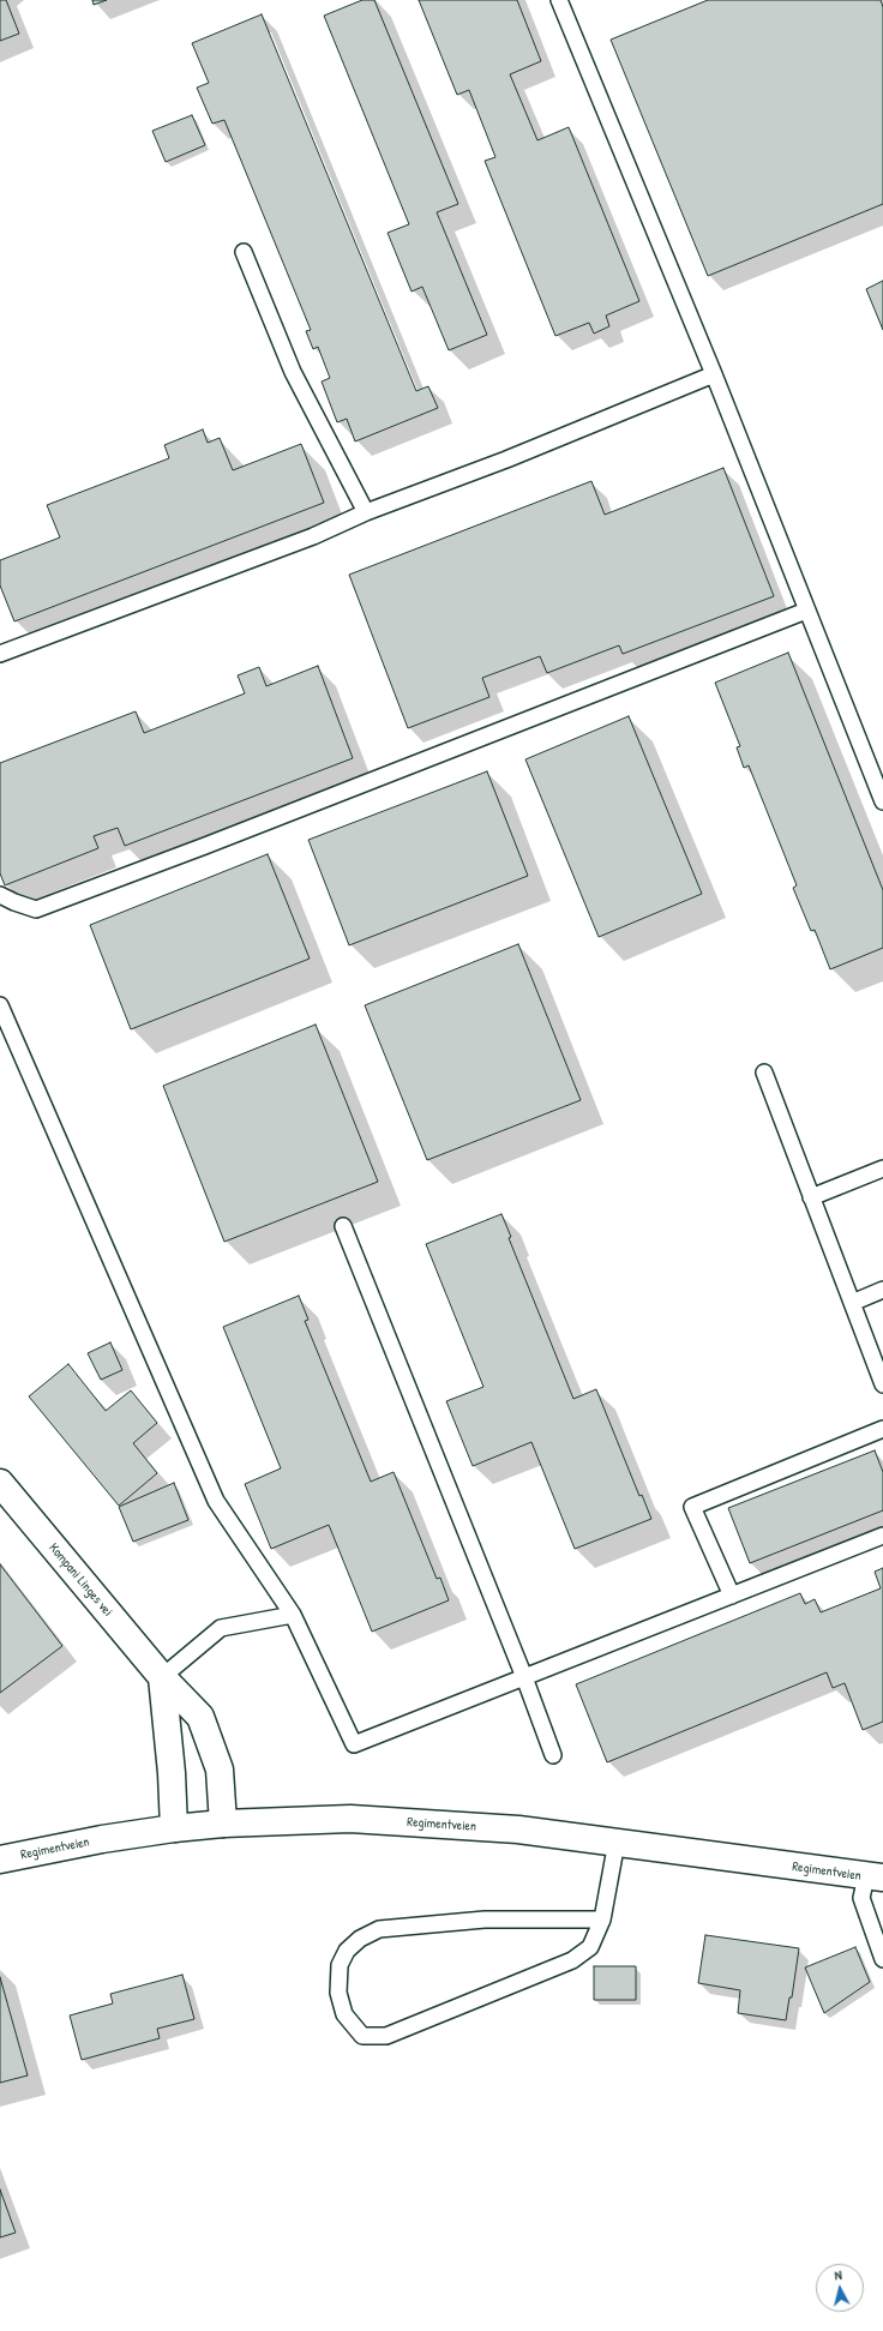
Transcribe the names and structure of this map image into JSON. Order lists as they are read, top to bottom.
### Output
{
  "streets": {
    "main road": ["Kompani Linges vei", "Regimentveien"]
  },
  "crossings": [
    ["Kompani Linges vei", "Regimentveien"]
  ],
  "north": "top"
}
